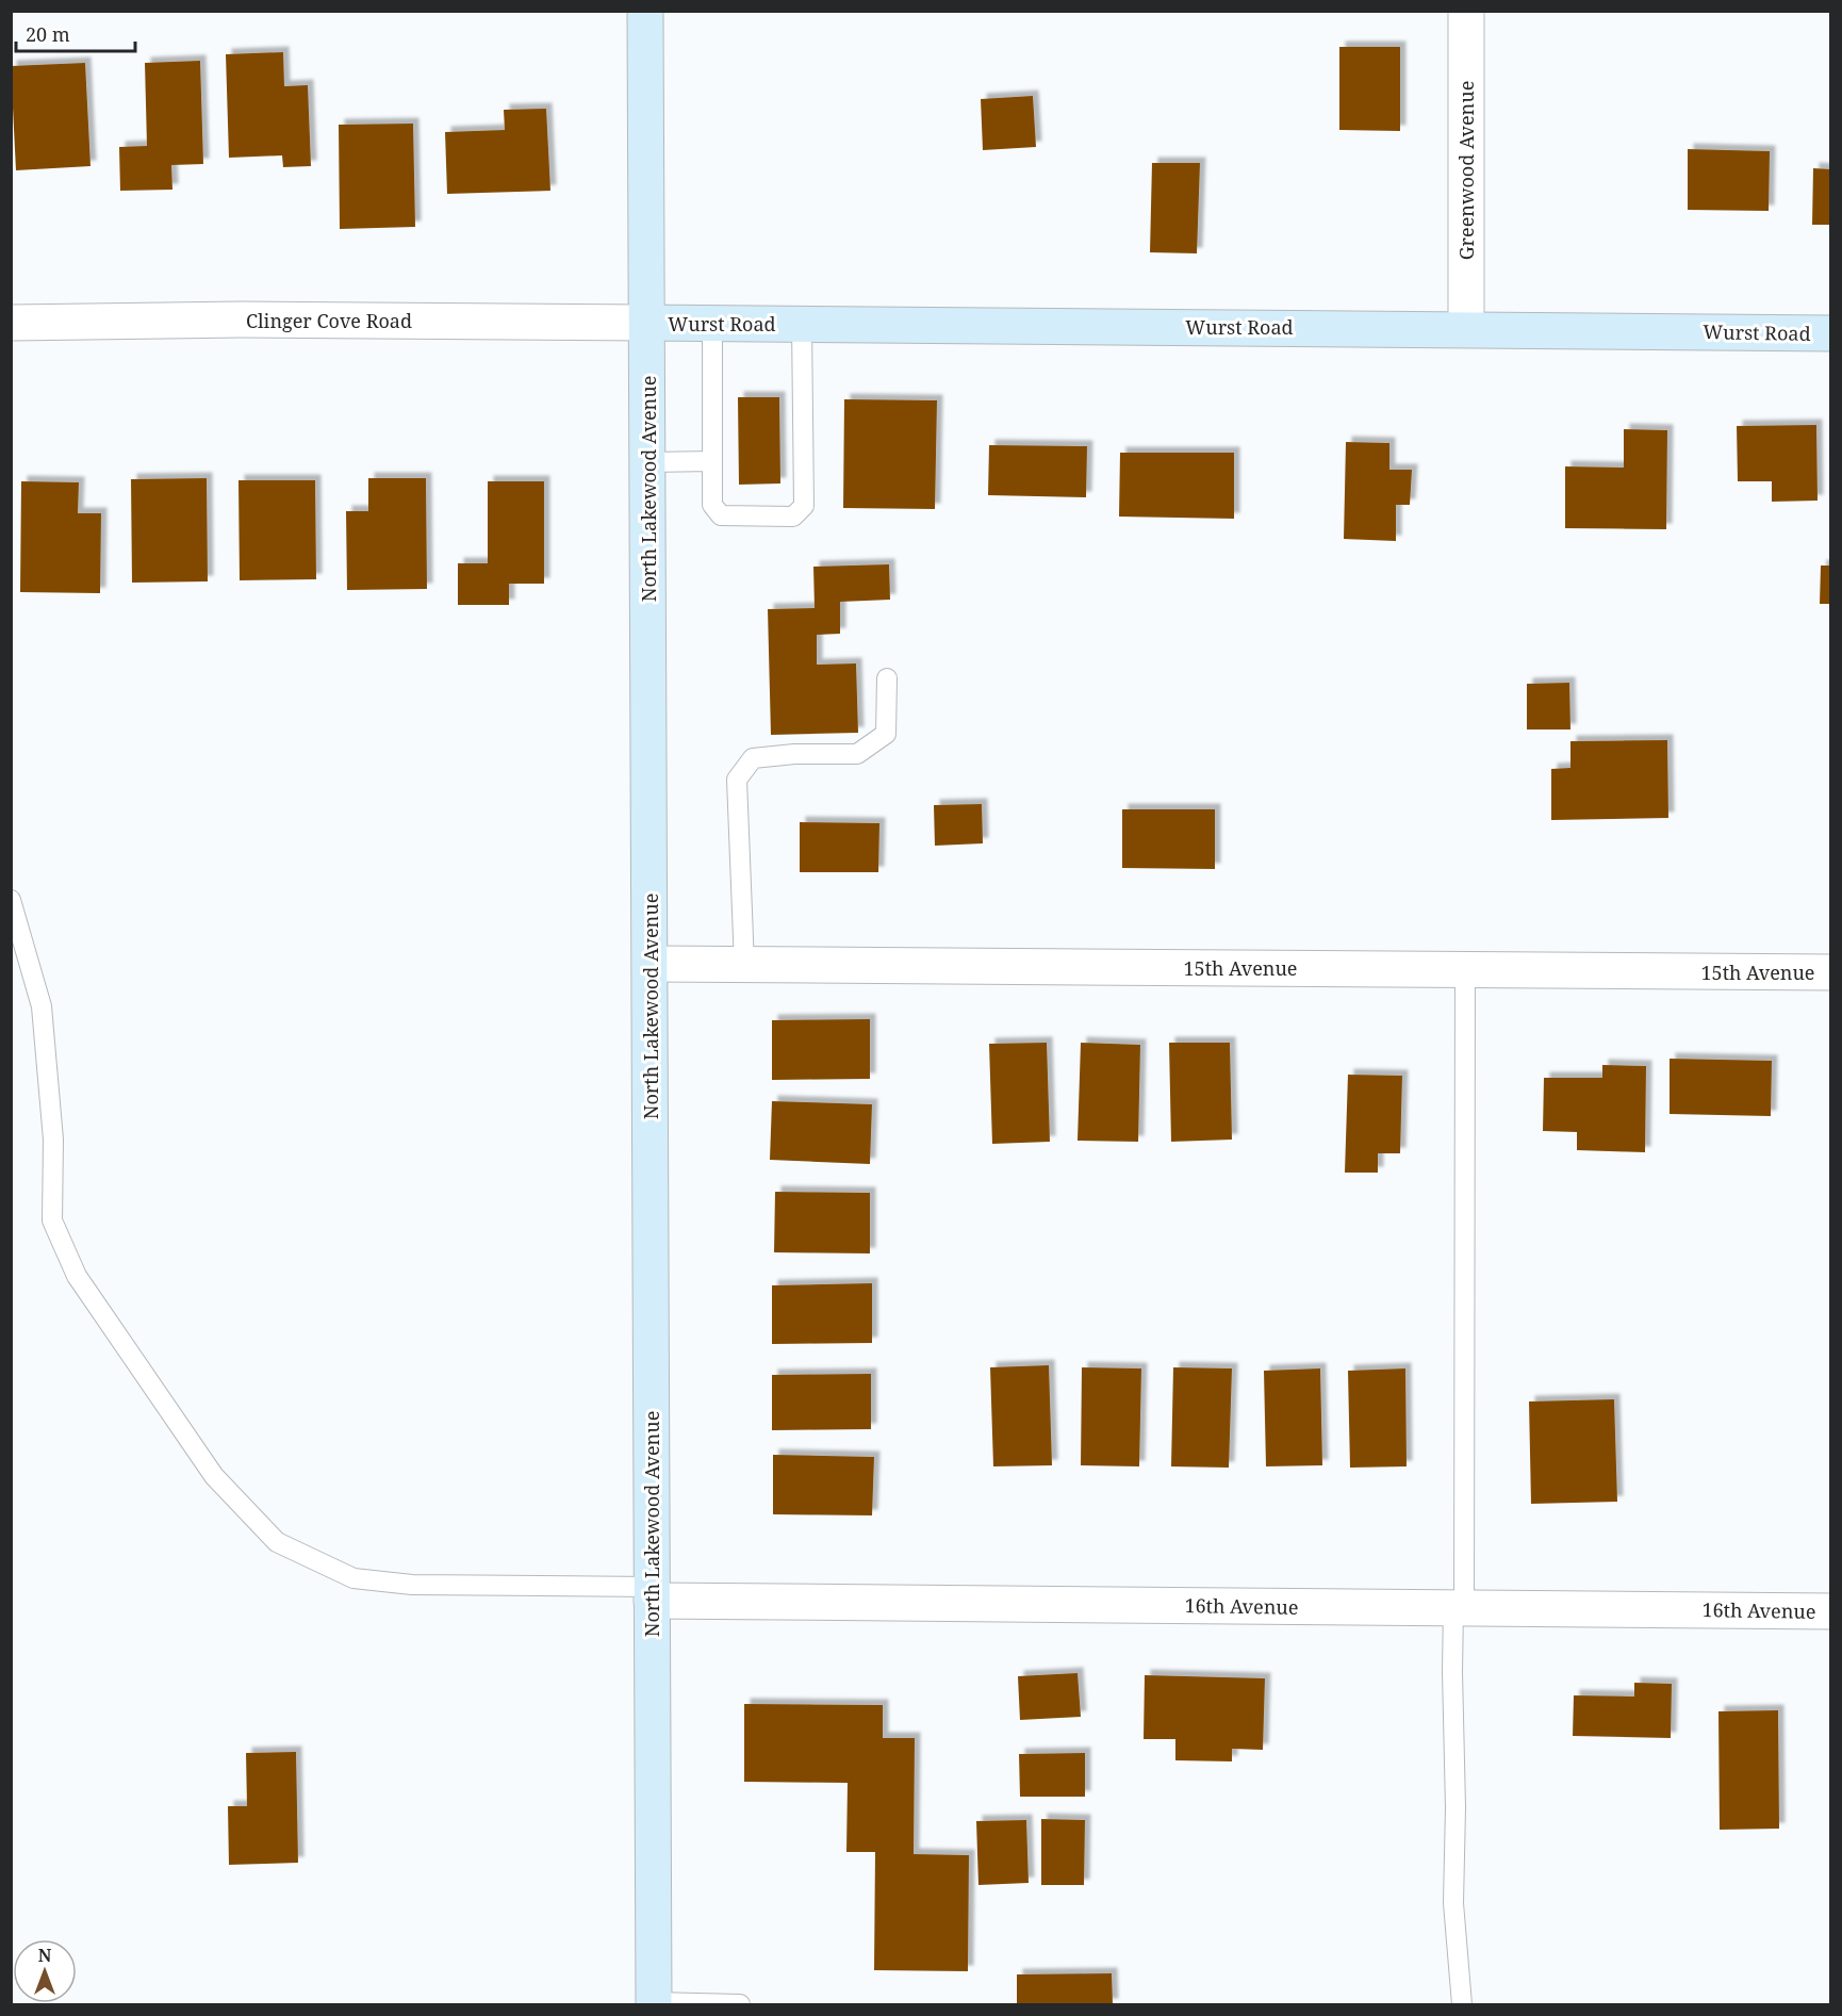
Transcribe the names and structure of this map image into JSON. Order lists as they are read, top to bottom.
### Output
{
  "streets": {
    "street": [
      "Greenwood Avenue",
      "Clinger Cove Road",
      "Wurst Road",
      "North Lakewood Avenue",
      "15th Avenue",
      "16th Avenue"
    ]
  },
  "crossings": [
    ["Greenwood Avenue", "Wurst Road"],
    ["Clinger Cove Road", "Wurst Road"],
    ["Clinger Cove Road", "North Lakewood Avenue"],
    ["Wurst Road", "North Lakewood Avenue"],
    ["North Lakewood Avenue", "15th Avenue"],
    ["North Lakewood Avenue", "16th Avenue"]
  ],
  "scale_bar": "20 m",
  "north": "top"
}
